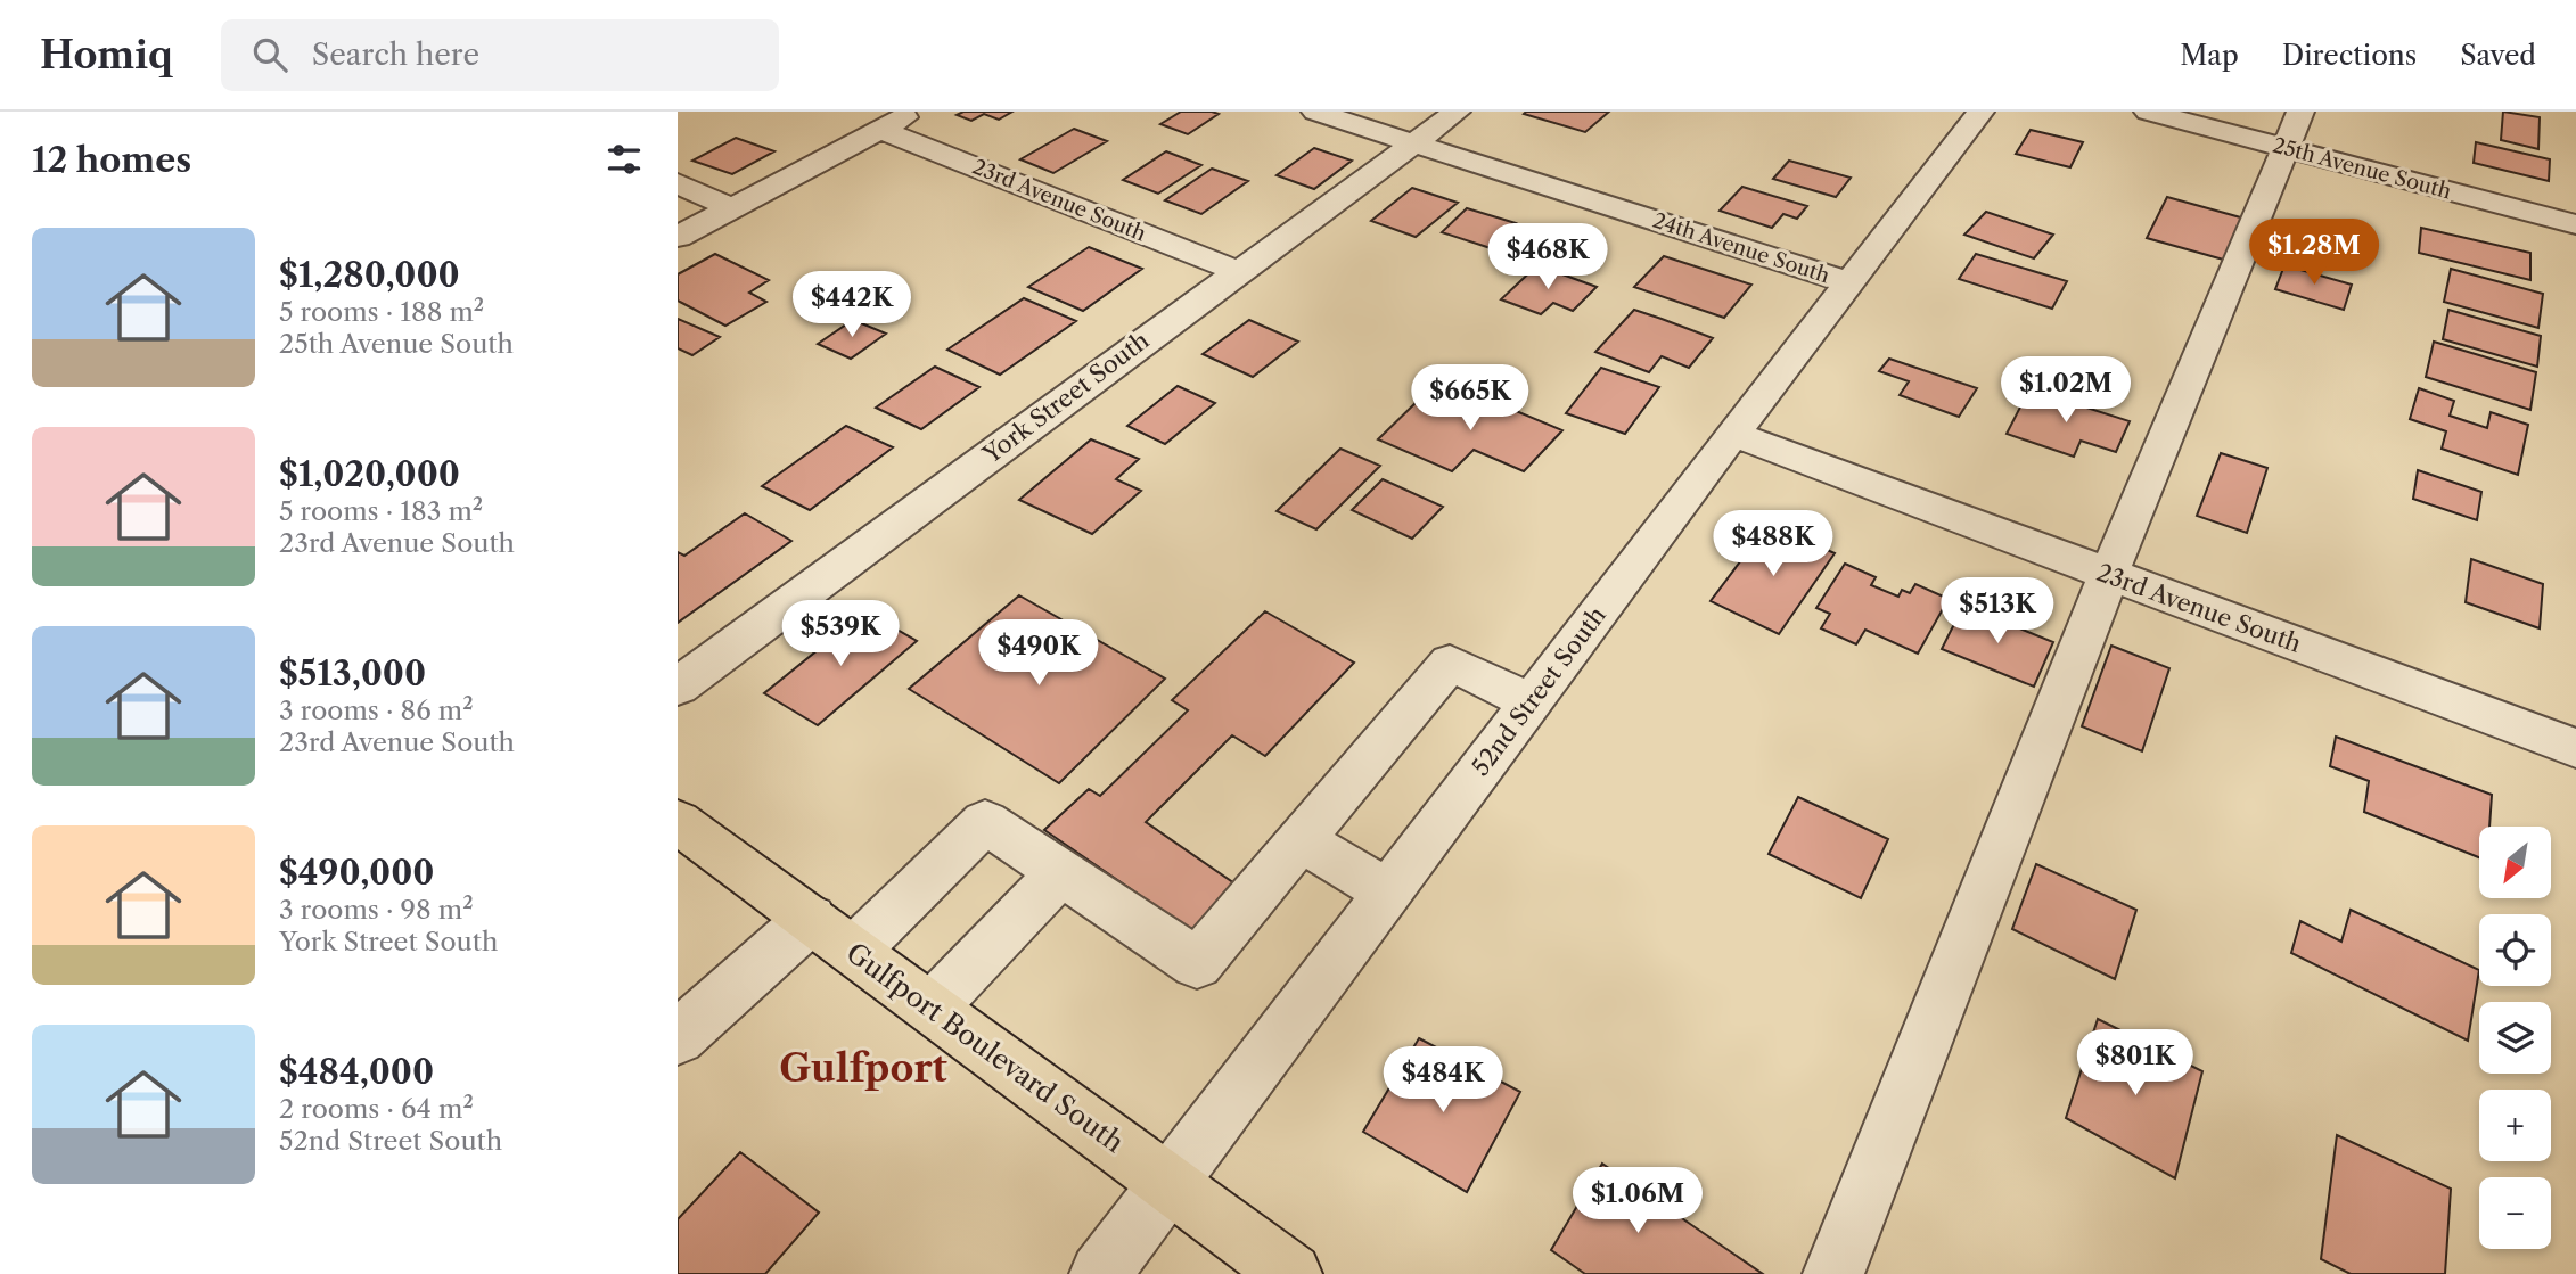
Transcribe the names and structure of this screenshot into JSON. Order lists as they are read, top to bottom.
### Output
{
  "streets": {
    "main road": ["Gulfport Boulevard South"],
    "street": [
      "25th Avenue South",
      "23rd Avenue South",
      "24th Avenue South",
      "York Street South",
      "52nd Street South"
    ]
  },
  "crossings": [
    ["23rd Avenue South", "York Street South"],
    ["23rd Avenue South", "52nd Street South"],
    ["24th Avenue South", "York Street South"],
    ["24th Avenue South", "52nd Street South"],
    ["52nd Street South", "Gulfport Boulevard South"]
  ],
  "districts": ["Gulfport"],
  "north": "bottom left",
  "page": {
    "header": "Homiq",
    "search": "Search here",
    "nav": ["Map", "Directions", "Saved"],
    "heading": "12 homes",
    "list": [
      {
        "name": "$1,280,000",
        "note": "5 rooms · 188 m² · 25th Avenue South"
      },
      {
        "name": "$1,020,000",
        "note": "5 rooms · 183 m² · 23rd Avenue South"
      },
      {
        "name": "$513,000",
        "note": "3 rooms · 86 m² · 23rd Avenue South"
      },
      {
        "name": "$490,000",
        "note": "3 rooms · 98 m² · York Street South"
      },
      {
        "name": "$484,000",
        "note": "2 rooms · 64 m² · 52nd Street South"
      }
    ],
    "price": [
      "$1.28M",
      "$468K",
      "$442K",
      "$1.02M",
      "$665K",
      "$488K",
      "$513K",
      "$539K",
      "$490K",
      "$801K",
      "$484K",
      "$1.06M"
    ],
    "map_buttons": ["+", "−"]
  }
}
